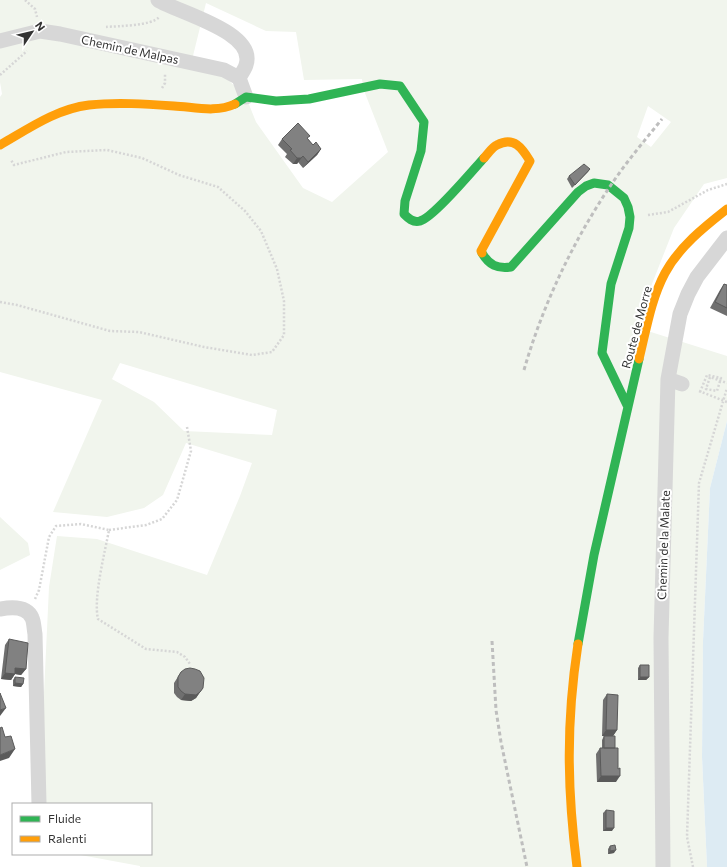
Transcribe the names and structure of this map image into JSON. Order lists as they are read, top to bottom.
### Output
{
  "streets": {
    "street": ["Chemin de Malpas", "Route de Morre", "Chemin de la Malate"]
  },
  "legend": ["Fluide", "Ralenti"],
  "north": "top right"
}
